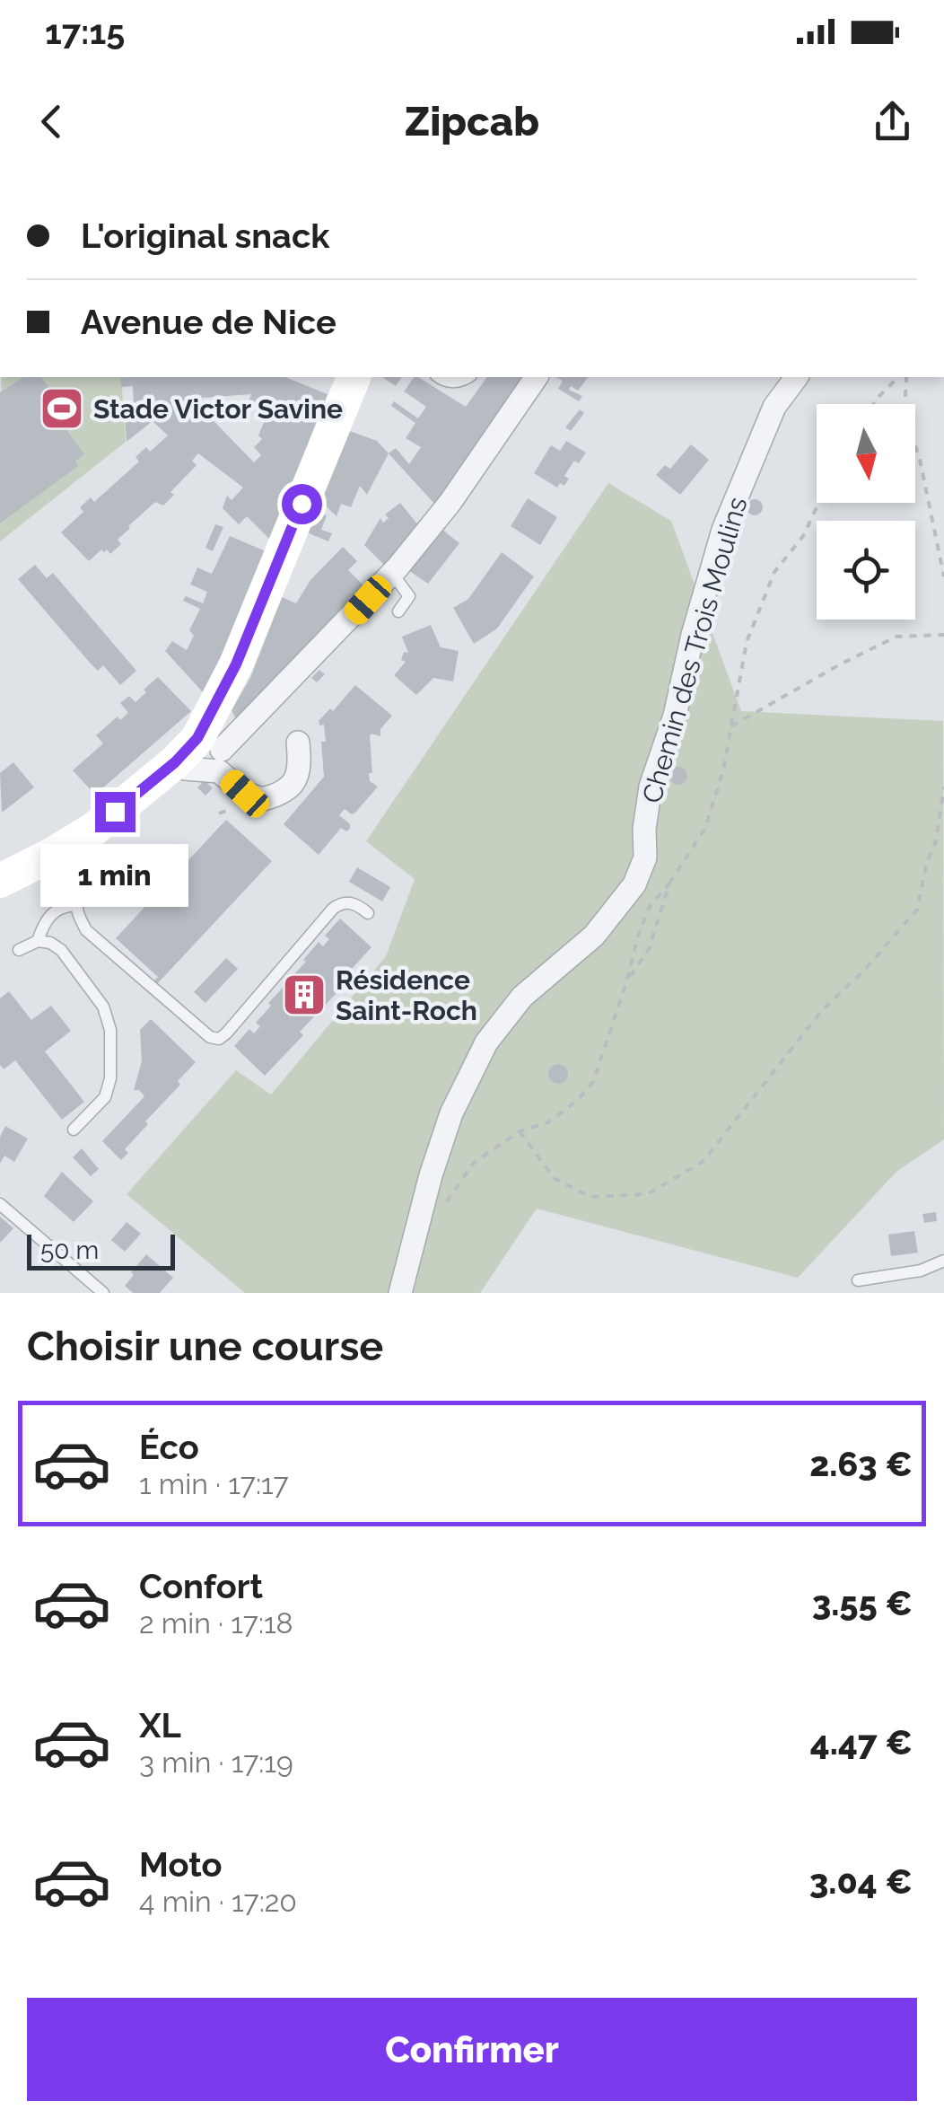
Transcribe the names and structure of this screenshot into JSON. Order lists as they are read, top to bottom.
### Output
{
  "streets": {
    "street": ["Chemin des Trois Moulins"]
  },
  "places": {
    "sports": ["Stade Victor Savine"],
    "building": ["Résidence Saint-Roch"]
  },
  "scale_bar": "50 m",
  "north": "bottom",
  "page": {
    "status": "17:15",
    "header": "Zipcab",
    "banner": ["L'original snack", "Avenue de Nice"],
    "bubble": "1 min",
    "scale": "50 m",
    "heading": "Choisir une course",
    "list": [
      {
        "name": "Éco",
        "note": "1 min · 17:17",
        "value": "2.63 €"
      },
      {
        "name": "Confort",
        "note": "2 min · 17:18",
        "value": "3.55 €"
      },
      {
        "name": "XL",
        "note": "3 min · 17:19",
        "value": "4.47 €"
      },
      {
        "name": "Moto",
        "note": "4 min · 17:20",
        "value": "3.04 €"
      }
    ],
    "buttons": "Confirmer"
  }
}
